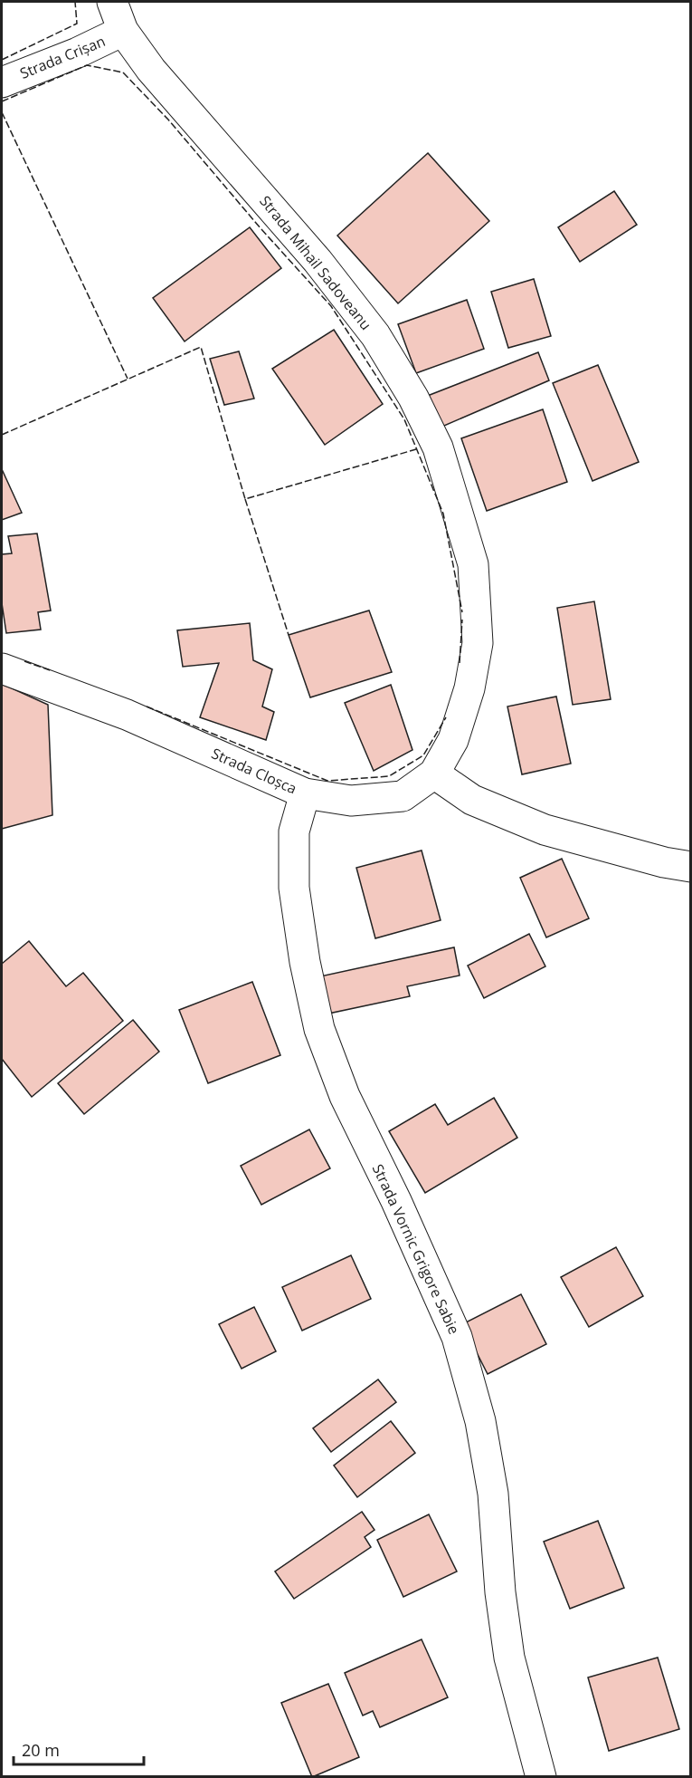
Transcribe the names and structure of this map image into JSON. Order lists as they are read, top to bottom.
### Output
{
  "streets": {
    "street": [
      "Strada Crișan",
      "Strada Mihail Sadoveanu",
      "Strada Cloșca",
      "Strada Vornic Grigore Sabie"
    ]
  },
  "crossings": [
    ["Strada Crișan", "Strada Mihail Sadoveanu"],
    ["Strada Mihail Sadoveanu", "Strada Cloșca"],
    ["Strada Cloșca", "Strada Vornic Grigore Sabie"]
  ],
  "scale_bar": "20 m"
}
